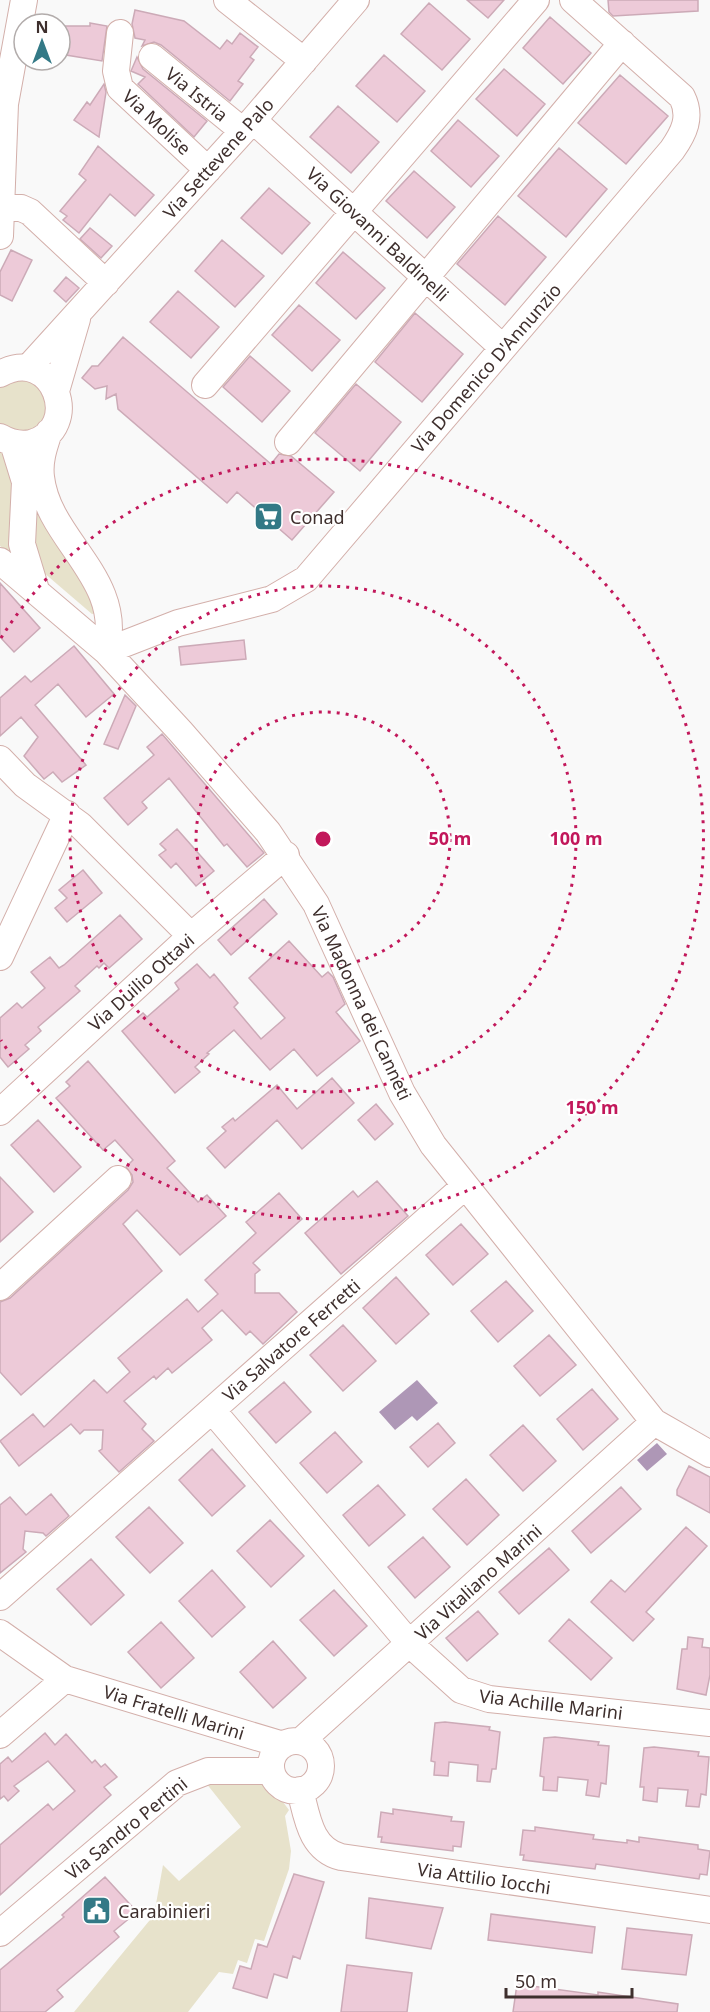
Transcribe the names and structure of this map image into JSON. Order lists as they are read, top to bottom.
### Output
{
  "streets": {
    "street": [
      "Via Istria",
      "Via Molise",
      "Via Settevene Palo",
      "Via Giovanni Baldinelli",
      "Via Domenico D'Annunzio",
      "Via Duilio Ottavi",
      "Via Madonna dei Canneti",
      "Via Salvatore Ferretti",
      "Via Vitaliano Marini",
      "Via Achille Marini",
      "Via Fratelli Marini",
      "Via Sandro Pertini",
      "Via Attilio Iocchi"
    ]
  },
  "crossings": [
    ["Via Istria", "Via Settevene Palo"],
    ["Via Istria", "Via Giovanni Baldinelli"],
    ["Via Molise", "Via Settevene Palo"],
    ["Via Settevene Palo", "Via Giovanni Baldinelli"],
    ["Via Settevene Palo", "Via Domenico D'Annunzio"],
    ["Via Settevene Palo", "Via Madonna dei Canneti"],
    ["Via Giovanni Baldinelli", "Via Domenico D'Annunzio"],
    ["Via Domenico D'Annunzio", "Via Madonna dei Canneti"],
    ["Via Duilio Ottavi", "Via Madonna dei Canneti"],
    ["Via Madonna dei Canneti", "Via Salvatore Ferretti"],
    ["Via Madonna dei Canneti", "Via Vitaliano Marini"],
    ["Via Salvatore Ferretti", "Via Vitaliano Marini"],
    ["Via Salvatore Ferretti", "Via Achille Marini"],
    ["Via Vitaliano Marini", "Via Achille Marini"],
    ["Via Vitaliano Marini", "Via Fratelli Marini"],
    ["Via Vitaliano Marini", "Via Sandro Pertini"],
    ["Via Vitaliano Marini", "Via Attilio Iocchi"],
    ["Via Fratelli Marini", "Via Sandro Pertini"],
    ["Via Fratelli Marini", "Via Attilio Iocchi"],
    ["Via Sandro Pertini", "Via Attilio Iocchi"]
  ],
  "places": {
    "supermarket": ["Conad"],
    "public building": ["Carabinieri"]
  },
  "scale_bar": "50 m",
  "north": "top",
  "rings": ["50 m", "100 m", "150 m"]
}
